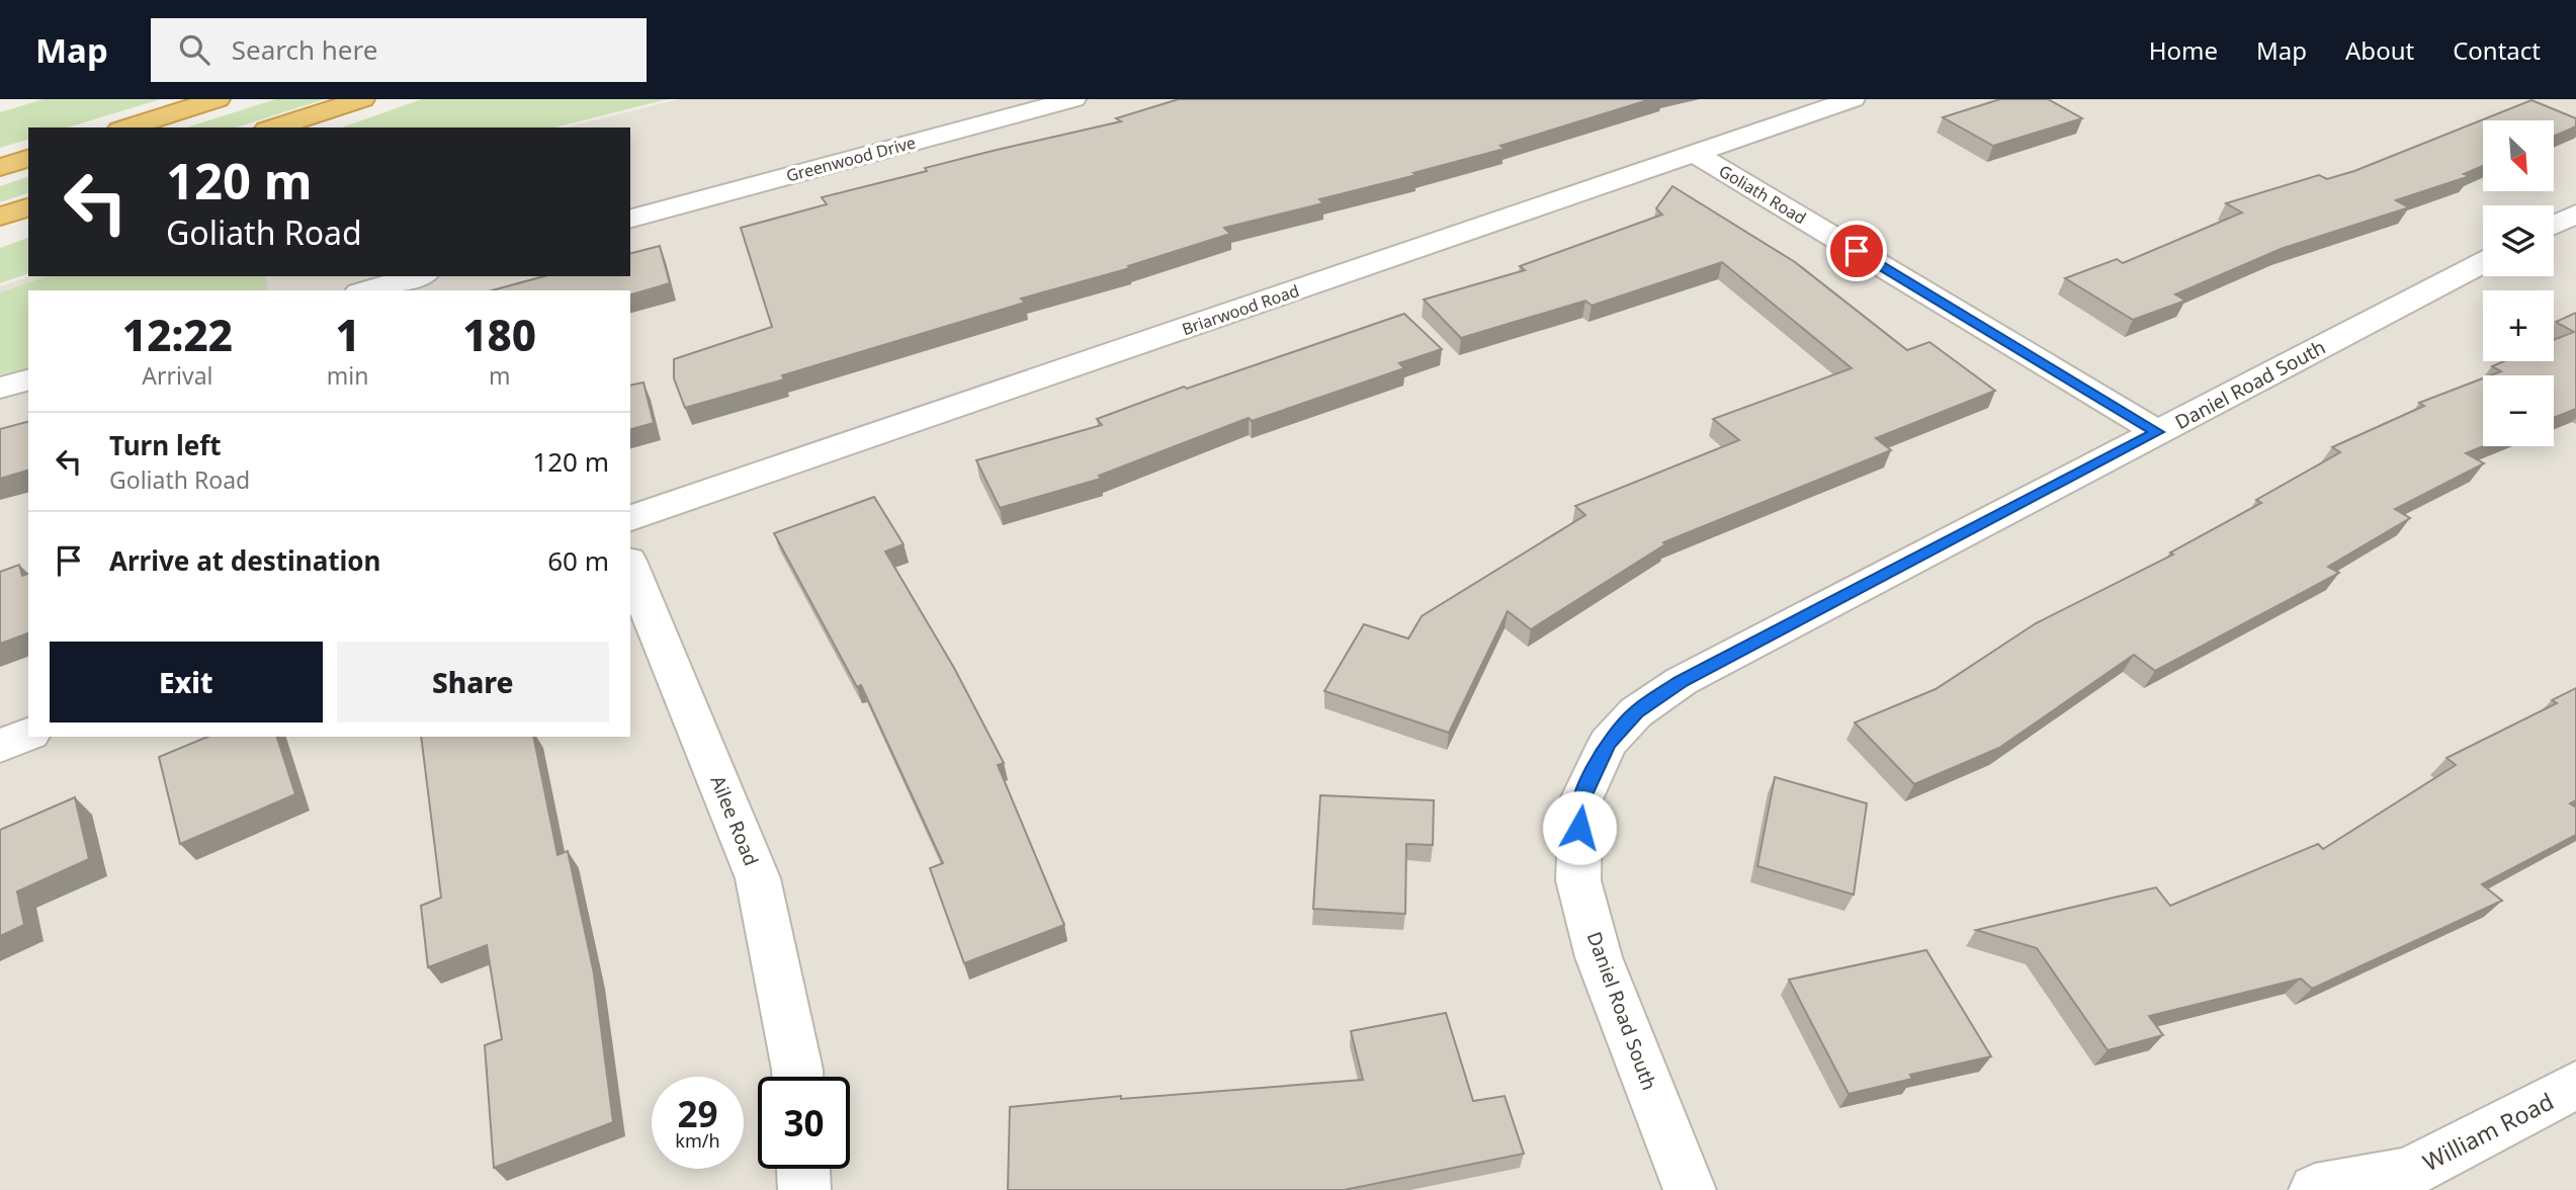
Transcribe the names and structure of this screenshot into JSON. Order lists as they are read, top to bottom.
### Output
{
  "streets": {
    "street": [
      "Greenwood Drive",
      "Goliath Road",
      "Briarwood Road",
      "Daniel Road South",
      "Ailee Road",
      "William Road"
    ]
  },
  "crossings": [
    ["Goliath Road", "Briarwood Road"],
    ["Goliath Road", "Daniel Road South"]
  ],
  "north": "bottom right",
  "page": {
    "header": "Map",
    "search": "Search here",
    "nav": [
      "Home",
      "Map",
      "About",
      "Contact"
    ],
    "map_buttons": ["+", "−"],
    "turn": ["120 m", "Goliath Road"],
    "eta": [
      "12:22",
      "Arrival",
      "1",
      "min",
      "180",
      "m"
    ],
    "list": [
      {
        "name": "Turn left",
        "note": "Goliath Road",
        "value": "120 m"
      },
      {
        "name": "Arrive at destination",
        "value": "60 m"
      }
    ],
    "buttons": ["Exit", "Share"],
    "speed": "29 km/h",
    "limit": "30"
  }
}
